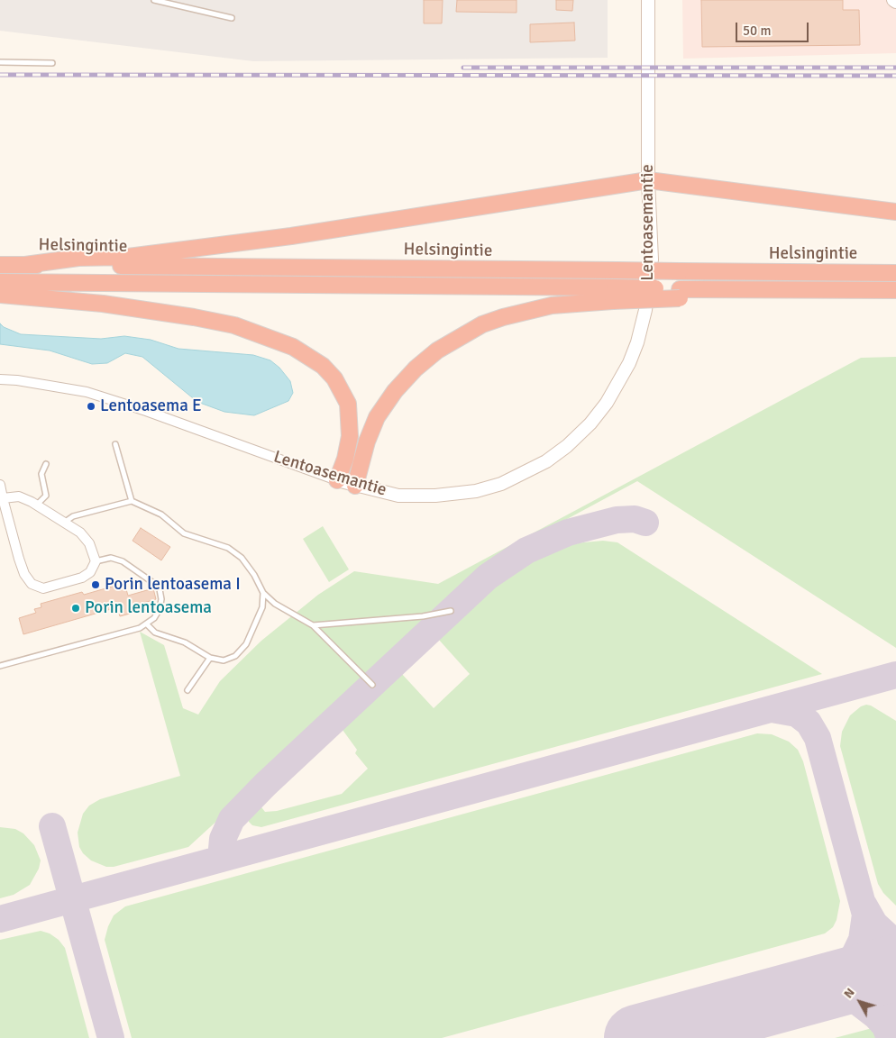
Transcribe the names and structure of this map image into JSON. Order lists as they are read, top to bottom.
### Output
{
  "streets": {
    "highway": ["Helsingintie"],
    "main road": ["Lentoasemantie"]
  },
  "places": ["Lentoasema E", "Porin lentoasema I", "Porin lentoasema"],
  "scale_bar": "50 m",
  "north": "top left"
}
